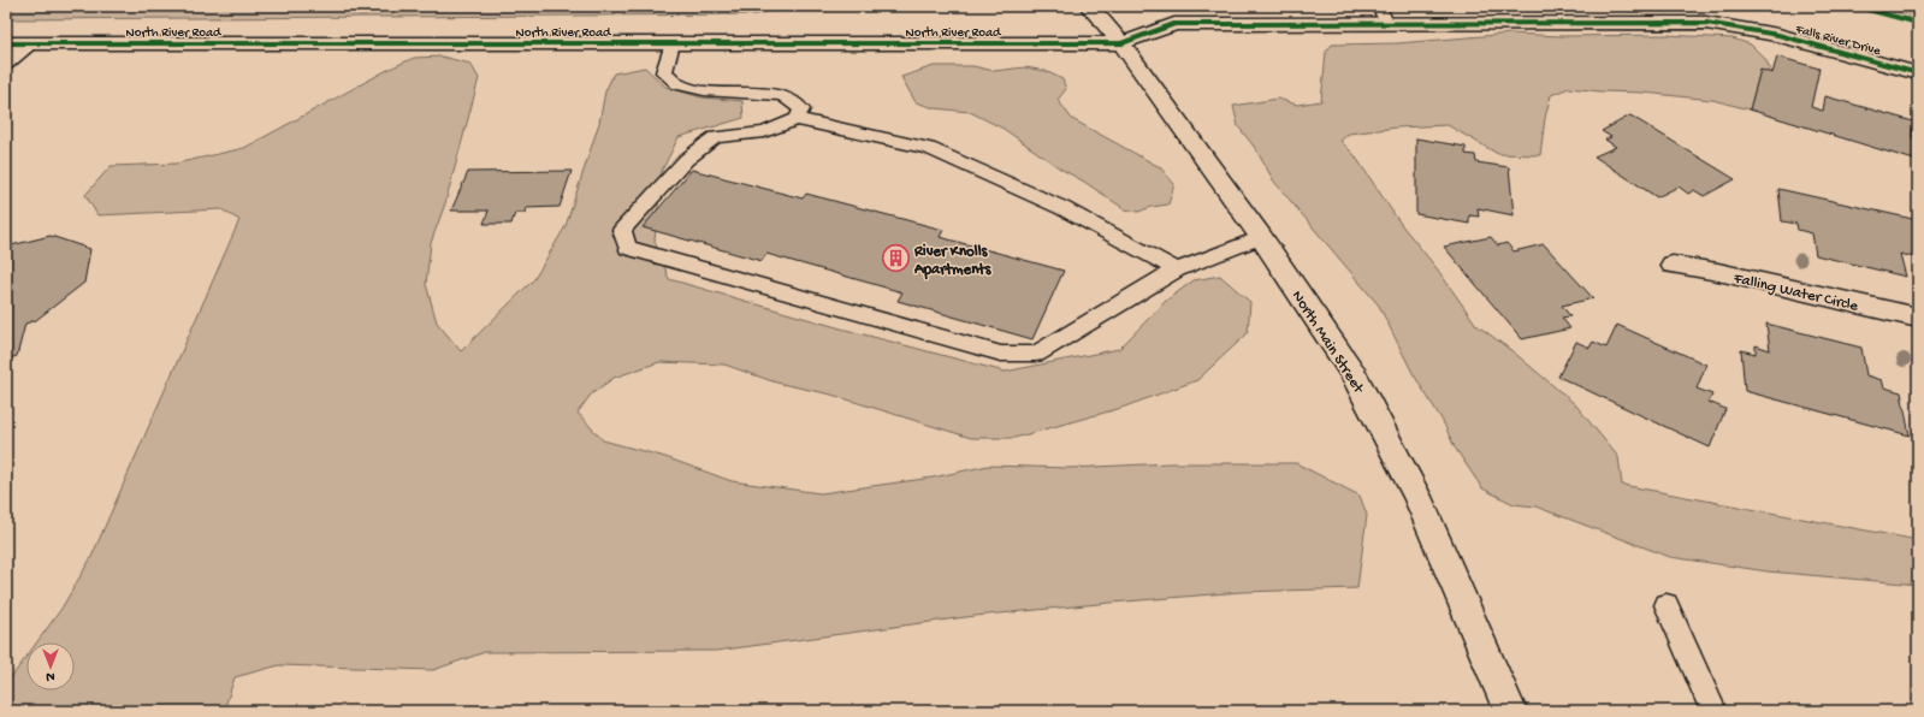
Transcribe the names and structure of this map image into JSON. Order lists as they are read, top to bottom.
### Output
{
  "streets": {
    "street": [
      "North River Road",
      "Falls River Drive",
      "Falling Water Circle",
      "North Main Street"
    ]
  },
  "crossings": [
    ["North River Road", "Falls River Drive"],
    ["North River Road", "North Main Street"],
    ["Falls River Drive", "North Main Street"]
  ],
  "places": {
    "building": ["River Knolls Apartments"]
  },
  "north": "bottom"
}
